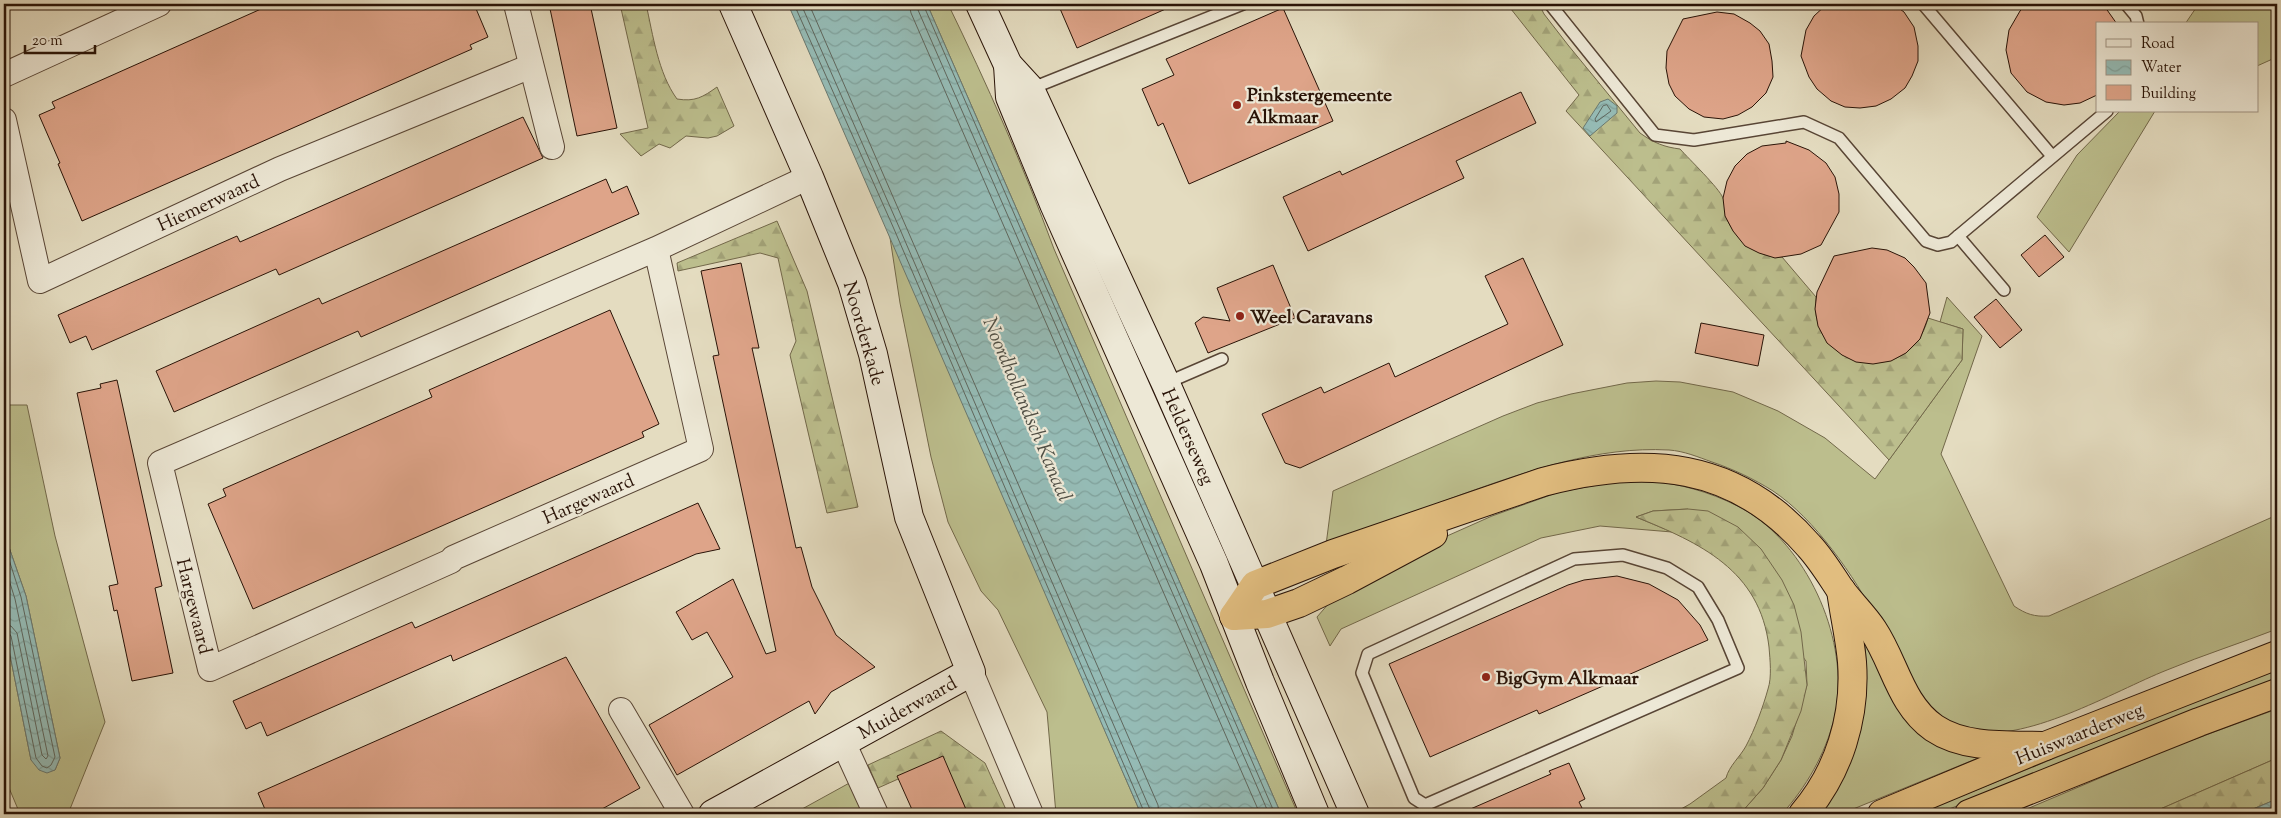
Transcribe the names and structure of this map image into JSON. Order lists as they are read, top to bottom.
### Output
{
  "streets": {
    "highway": ["Huiswaarderweg"],
    "main road": ["Noorderkade", "Helderseweg", "Muiderwaard"],
    "street": ["Hiemerwaard", "Hargewaard"]
  },
  "crossings": [
    ["Noorderkade", "Hargewaard"],
    ["Noorderkade", "Muiderwaard"]
  ],
  "water": ["Noordhollandsch Kanaal"],
  "places": ["Pinkstergemeente Alkmaar", "Weel Caravans", "BigGym Alkmaar"],
  "legend": ["Road", "Water", "Building"],
  "scale_bar": "20 m"
}
